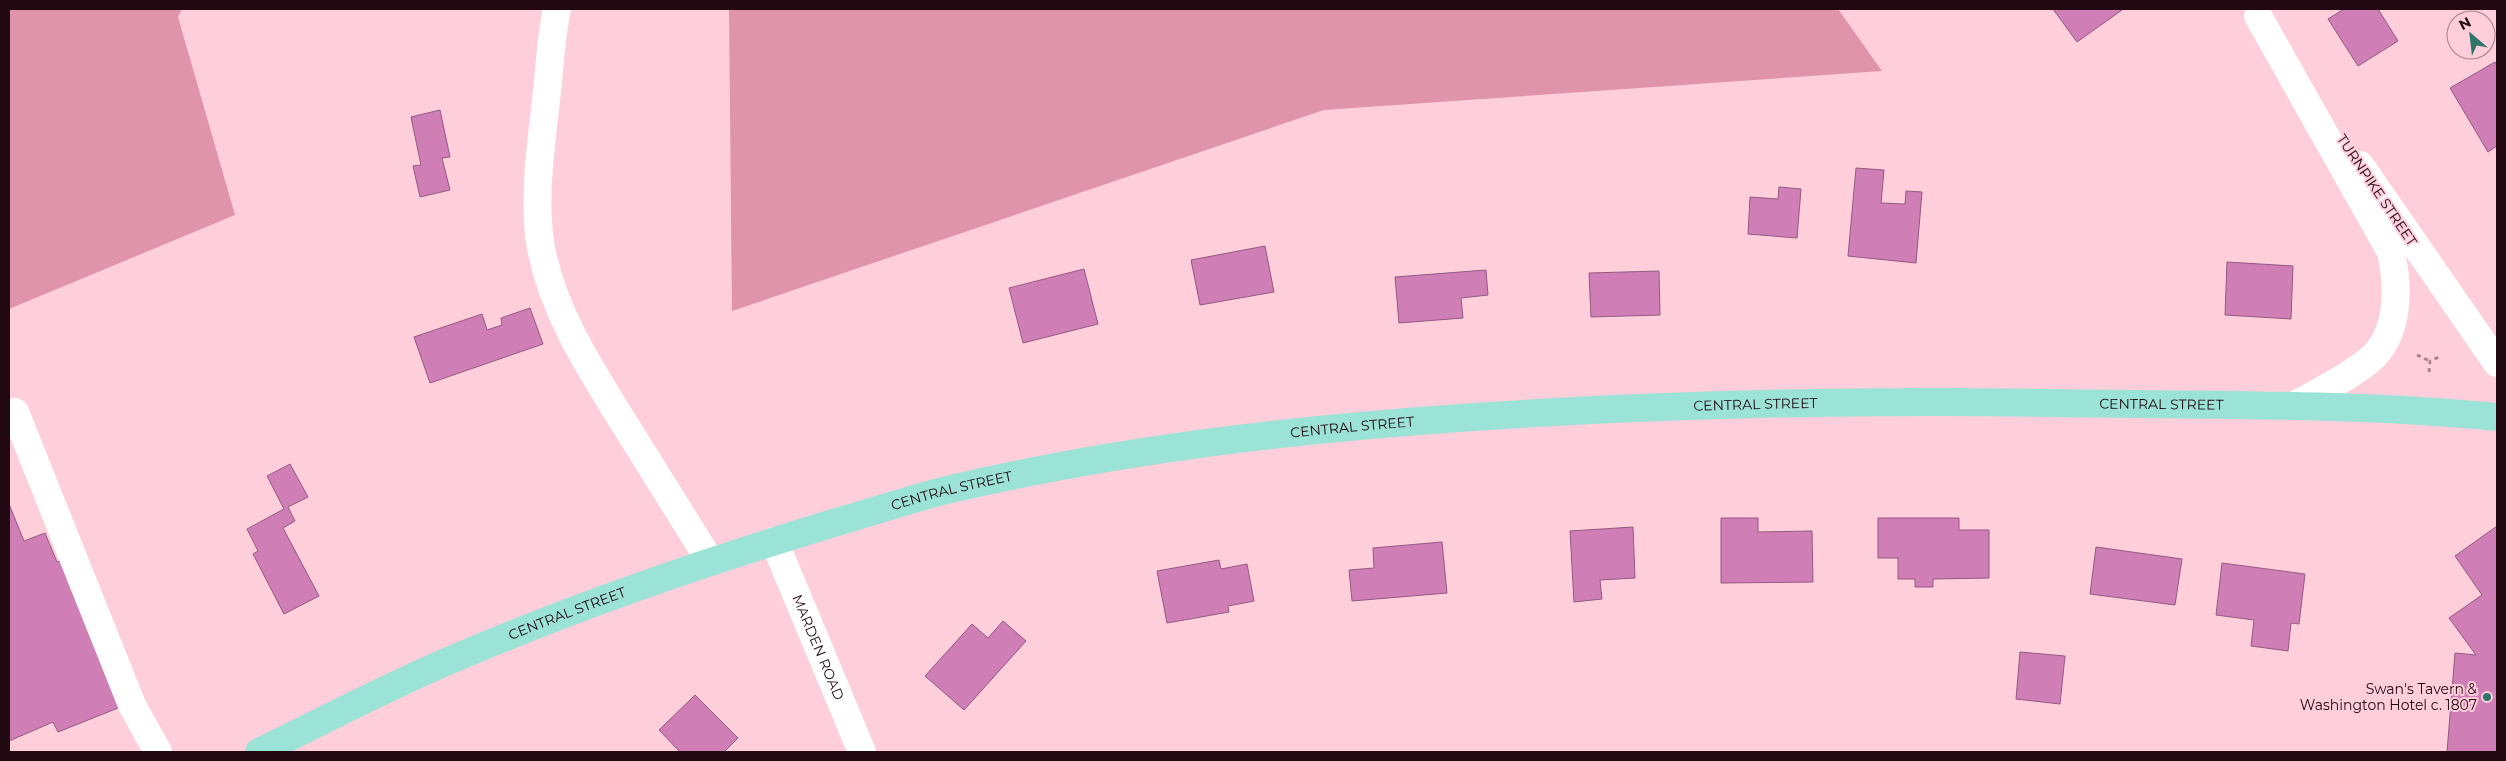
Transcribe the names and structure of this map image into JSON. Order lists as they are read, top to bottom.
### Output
{
  "streets": {
    "main road": ["CENTRAL STREET"],
    "street": ["TURNPIKE STREET", "MARDEN ROAD"]
  },
  "crossings": [
    ["TURNPIKE STREET", "CENTRAL STREET"],
    ["CENTRAL STREET", "MARDEN ROAD"]
  ],
  "places": ["Swan's Tavern & Washington Hotel c. 1807"],
  "north": "top left"
}
